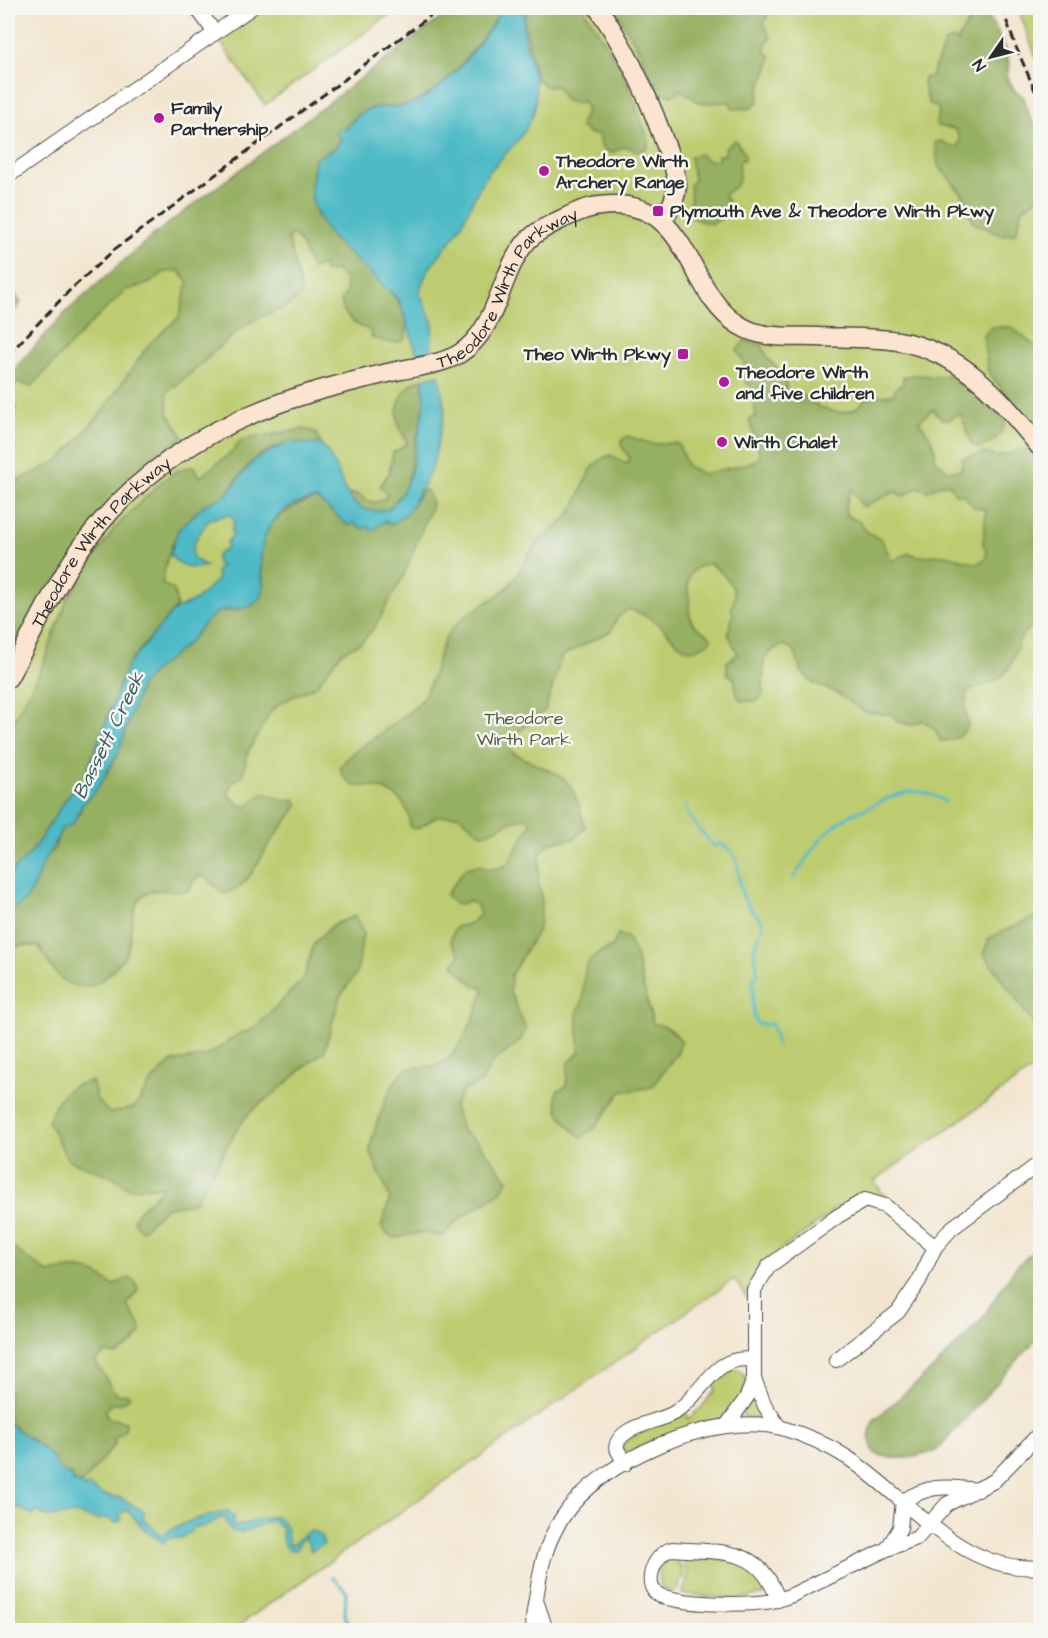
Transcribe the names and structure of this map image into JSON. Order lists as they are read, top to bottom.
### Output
{
  "streets": {
    "street": ["Theodore Wirth Parkway"]
  },
  "water": ["Bassett Creek"],
  "parks": ["Theodore Wirth Park"],
  "places": {
    "other": [
      "Family Partnership",
      "Theodore Wirth Archery Range",
      "Theodore Wirth and five children",
      "Wirth Chalet"
    ],
    "transit": ["Plymouth Ave & Theodore Wirth Pkwy", "Theo Wirth Pkwy"]
  },
  "north": "bottom left"
}
